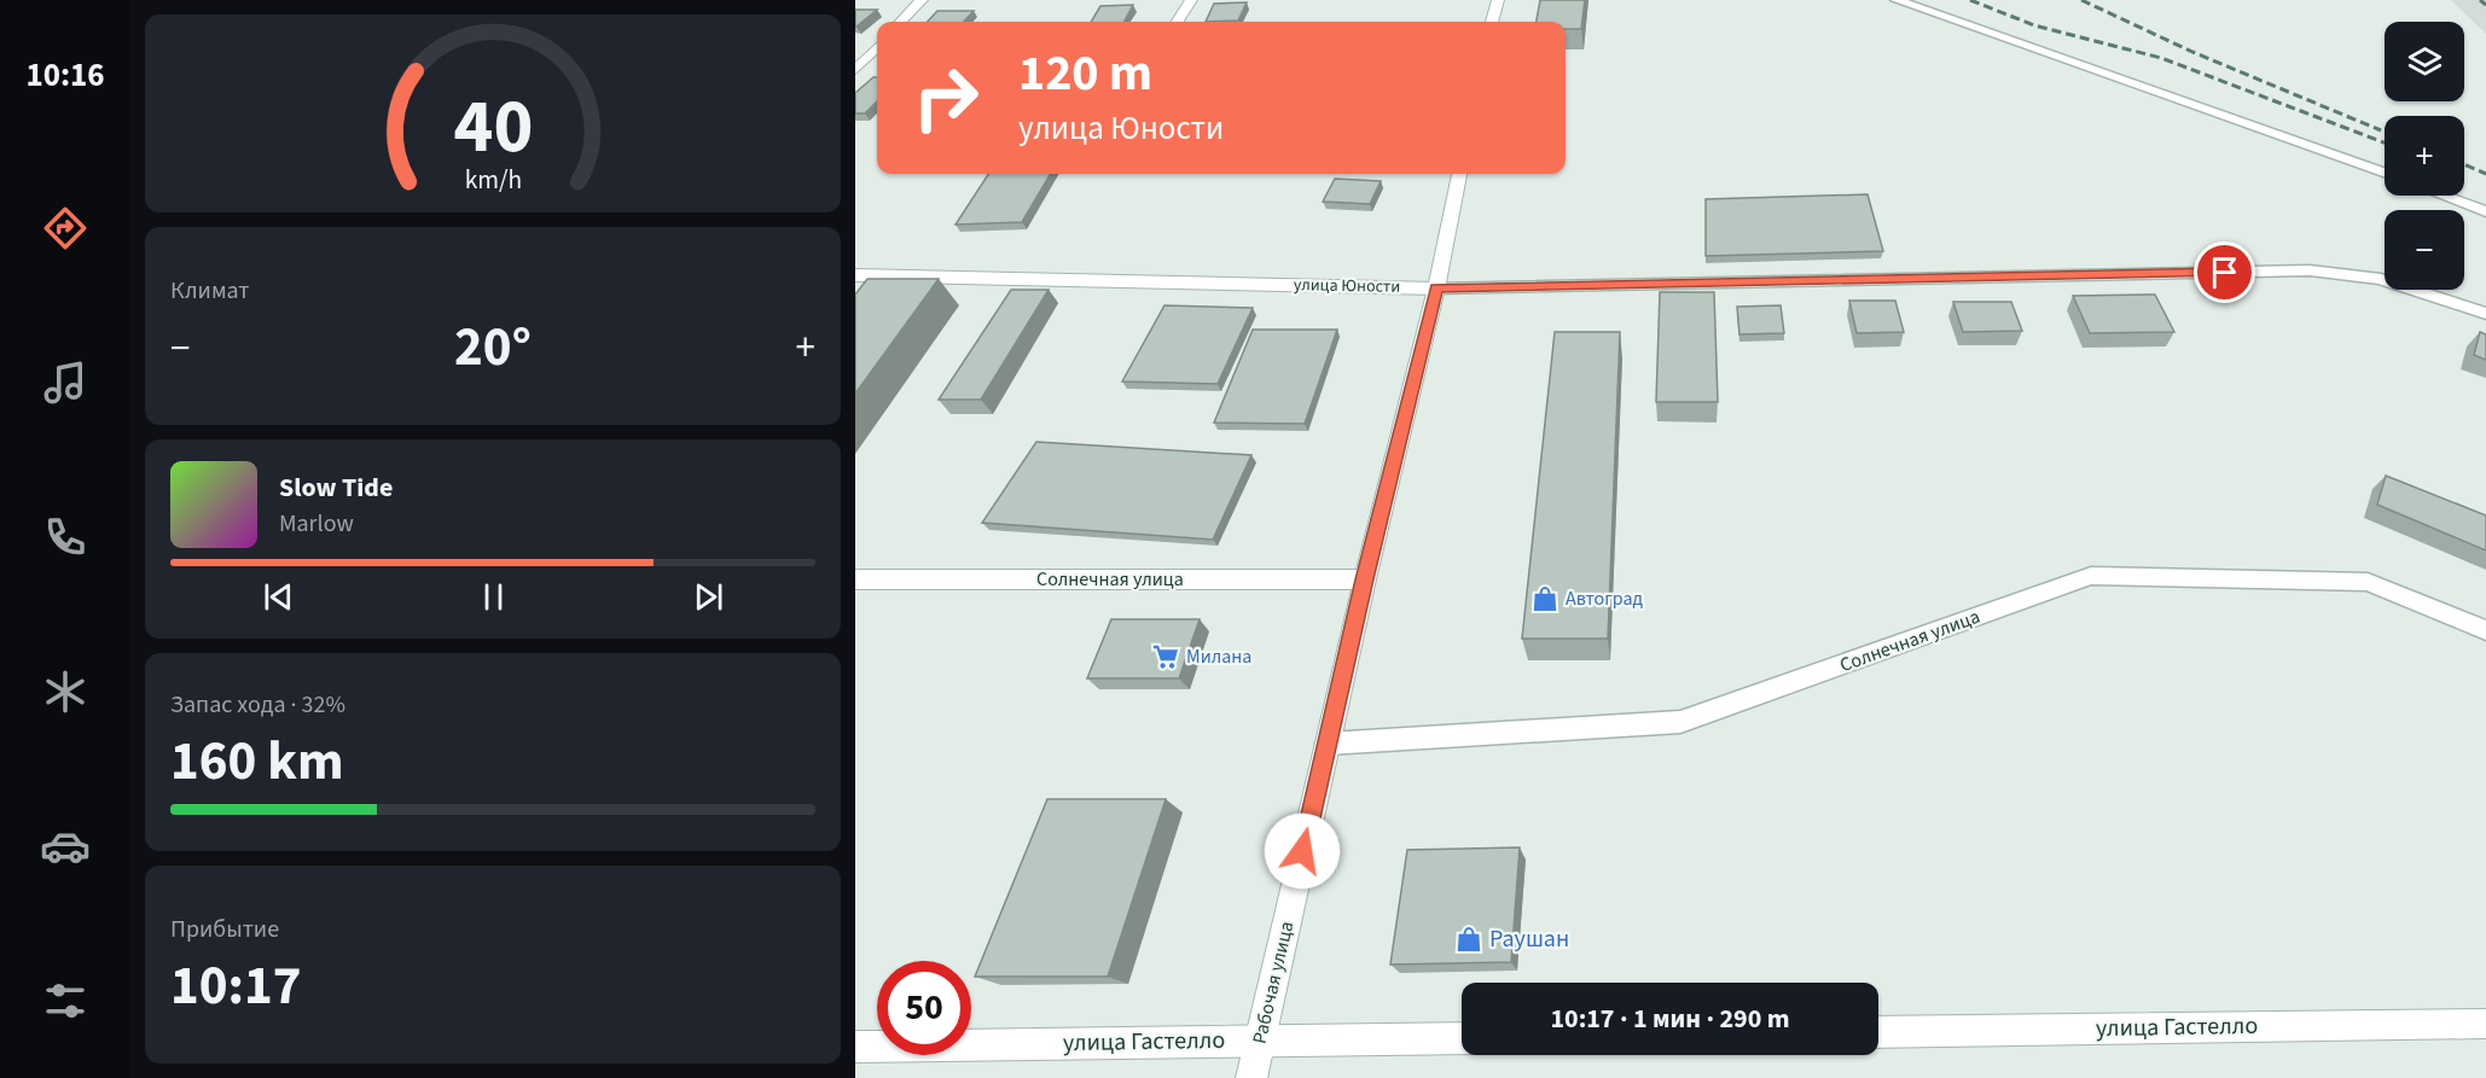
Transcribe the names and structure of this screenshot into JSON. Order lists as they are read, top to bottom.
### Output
{
  "streets": {
    "street": [
      "улица Юности",
      "Солнечная улица",
      "Рабочая улица",
      "улица Гастелло"
    ]
  },
  "crossings": [
    ["улица Юности", "Рабочая улица"],
    ["Солнечная улица", "Рабочая улица"],
    ["Рабочая улица", "улица Гастелло"]
  ],
  "places": {
    "shop": ["Автоград", "Раушан"],
    "supermarket": ["Милана"]
  },
  "page": {
    "tabs": "10:16",
    "map_buttons": ["+", "−"],
    "turn": ["120 m", "улица Юности"],
    "tile": [
      "Климат",
      ["Запас хода · 32%", "160 km"],
      ["Прибытие", "10:17"]
    ],
    "heat": ["−", "20°", "+"],
    "song": ["Slow Tide", "Marlow"],
    "limit": "50",
    "trip": "10:17 · 1 мин · 290 m",
    "gauge": ["40", "km/h"]
  }
}
